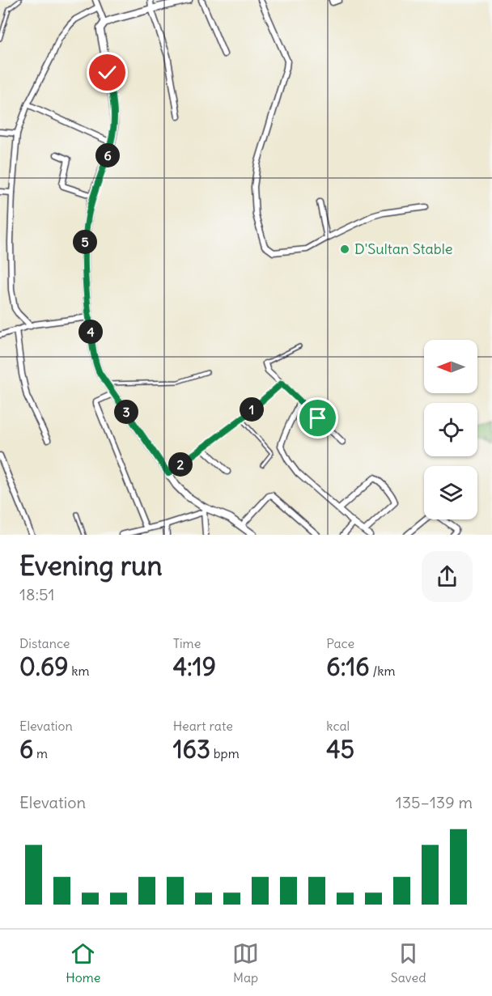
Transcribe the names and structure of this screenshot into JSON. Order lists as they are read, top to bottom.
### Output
{
  "places": ["D'Sultan Stable"],
  "north": "left",
  "page": {
    "pins": [
      "6",
      "5",
      "4",
      "1",
      "3",
      "2"
    ],
    "heading": ["Evening run", "18:51"],
    "stats": [
      ["Distance", "0.69 km"],
      ["Time", "4:19"],
      ["Pace", "6:16 /km"],
      ["Elevation", "6 m"],
      ["Heart rate", "163 bpm"],
      ["kcal", "45"]
    ],
    "chart": ["Elevation", "135–139 m"],
    "tabs": ["Home", "Map", "Saved"]
  }
}
